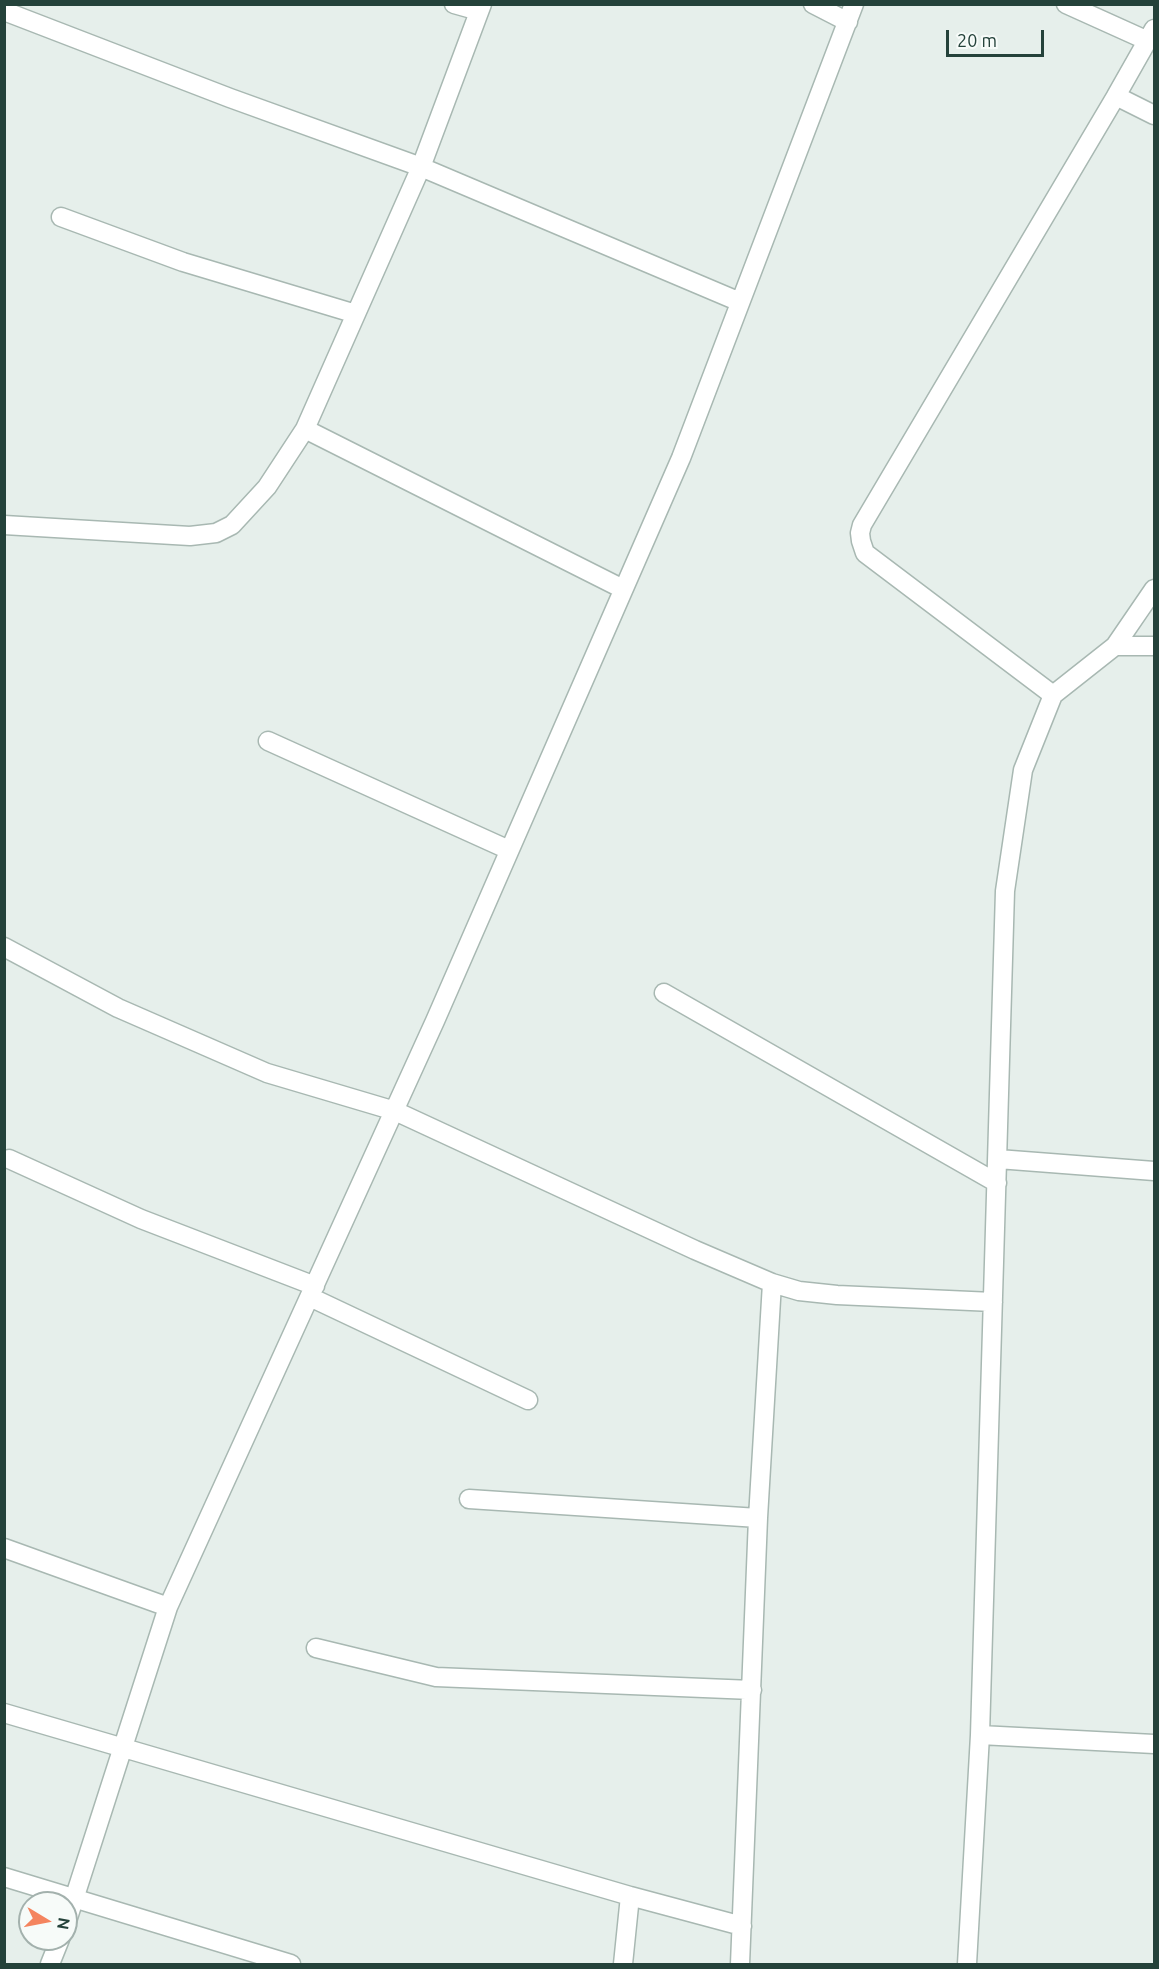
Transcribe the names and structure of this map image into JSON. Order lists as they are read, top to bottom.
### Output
{
  "scale_bar": "20 m",
  "north": "right"
}
